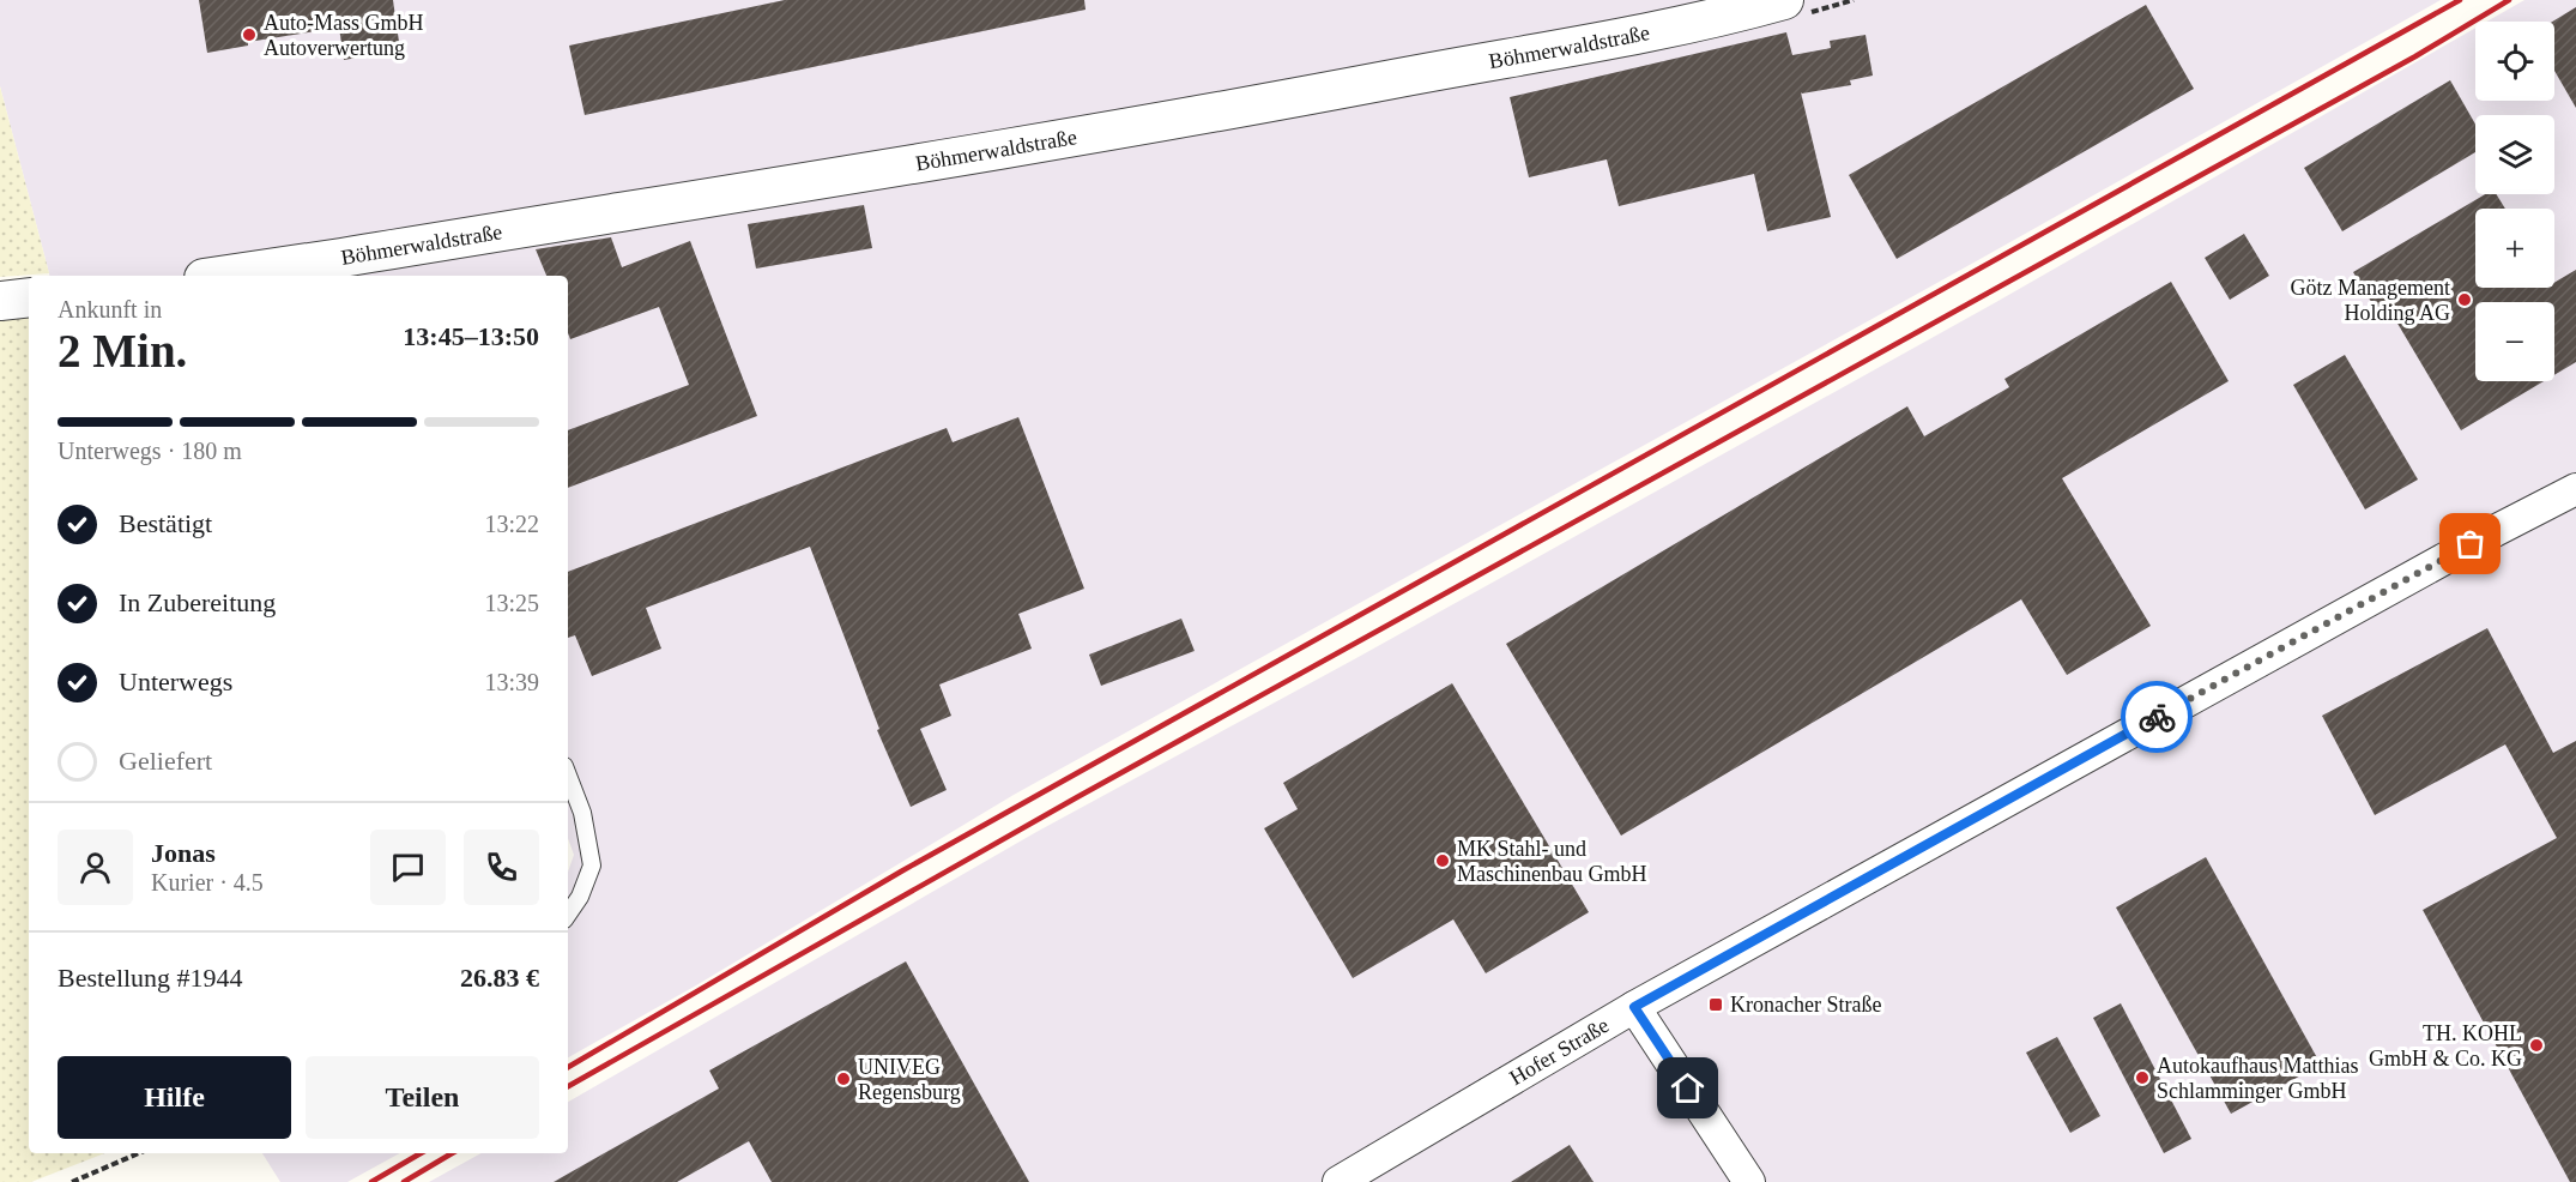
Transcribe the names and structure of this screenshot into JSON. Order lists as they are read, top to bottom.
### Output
{
  "streets": {
    "street": ["Böhmerwaldstraße", "Hofer Straße"]
  },
  "places": {
    "other": [
      "Auto-Mass GmbH Autoverwertung",
      "Götz Management Holding AG",
      "MK Stahl- und Maschinenbau GmbH",
      "TH. KOHL GmbH & Co. KG",
      "Autokaufhaus Matthias Schlamminger GmbH",
      "UNIVEG Regensburg"
    ],
    "transit": ["Kronacher Straße"]
  },
  "page": {
    "map_buttons": ["+", "−"],
    "heading": ["2 Min.", "Ankunft in", "13:45–13:50"],
    "panel": [
      "Jonas",
      "Kurier · 4.5",
      "Bestellung #1944",
      "26.83 €"
    ],
    "bar": "Unterwegs · 180 m",
    "list": [
      ["Bestätigt", "13:22"],
      ["In Zubereitung", "13:25"],
      ["Unterwegs", "13:39"],
      "Geliefert"
    ],
    "buttons": ["Hilfe", "Teilen"]
  }
}
